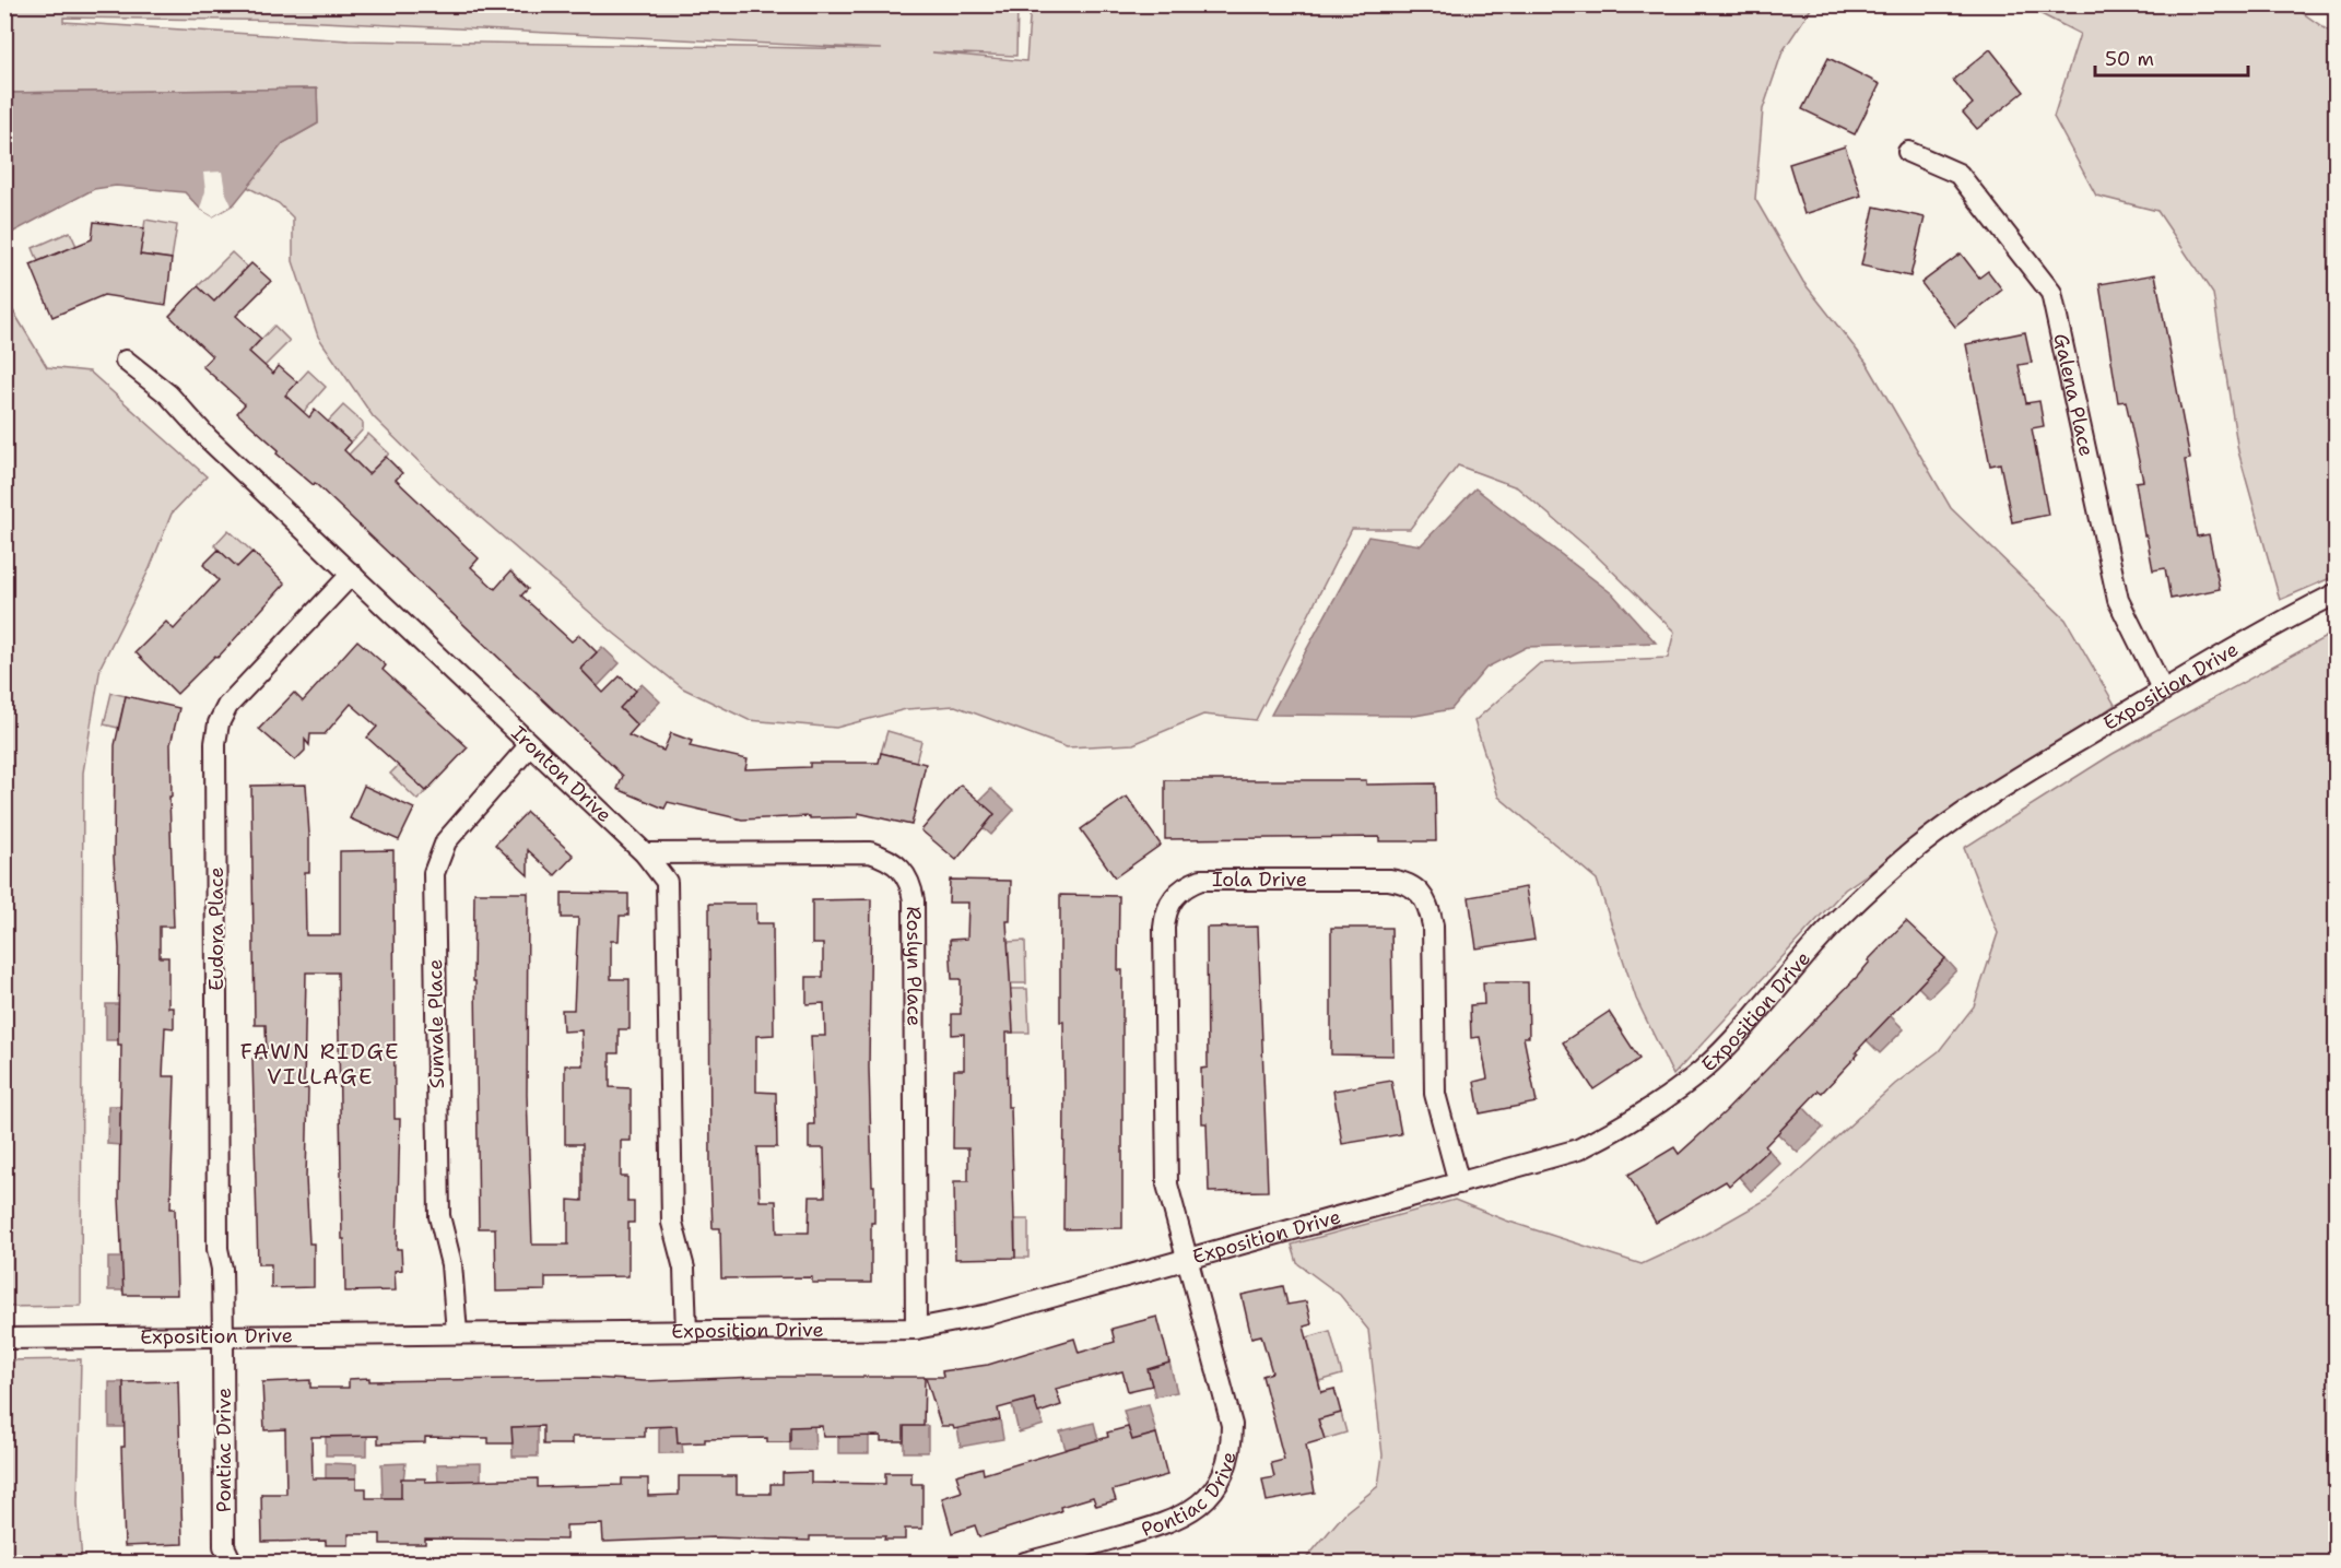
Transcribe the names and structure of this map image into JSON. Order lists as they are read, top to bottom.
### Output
{
  "streets": {
    "street": [
      "Galena Place",
      "Exposition Drive",
      "Ironton Drive",
      "Iola Drive",
      "Eudora Place",
      "Roslyn Place",
      "Sunvale Place",
      "Pontiac Drive"
    ]
  },
  "crossings": [
    ["Galena Place", "Exposition Drive"],
    ["Exposition Drive", "Ironton Drive"],
    ["Exposition Drive", "Iola Drive"],
    ["Exposition Drive", "Eudora Place"],
    ["Exposition Drive", "Roslyn Place"],
    ["Exposition Drive", "Sunvale Place"],
    ["Exposition Drive", "Pontiac Drive"],
    ["Ironton Drive", "Eudora Place"],
    ["Ironton Drive", "Roslyn Place"],
    ["Ironton Drive", "Sunvale Place"],
    ["Iola Drive", "Pontiac Drive"],
    ["Eudora Place", "Pontiac Drive"]
  ],
  "districts": ["FAWN RIDGE VILLAGE"],
  "scale_bar": "50 m"
}
